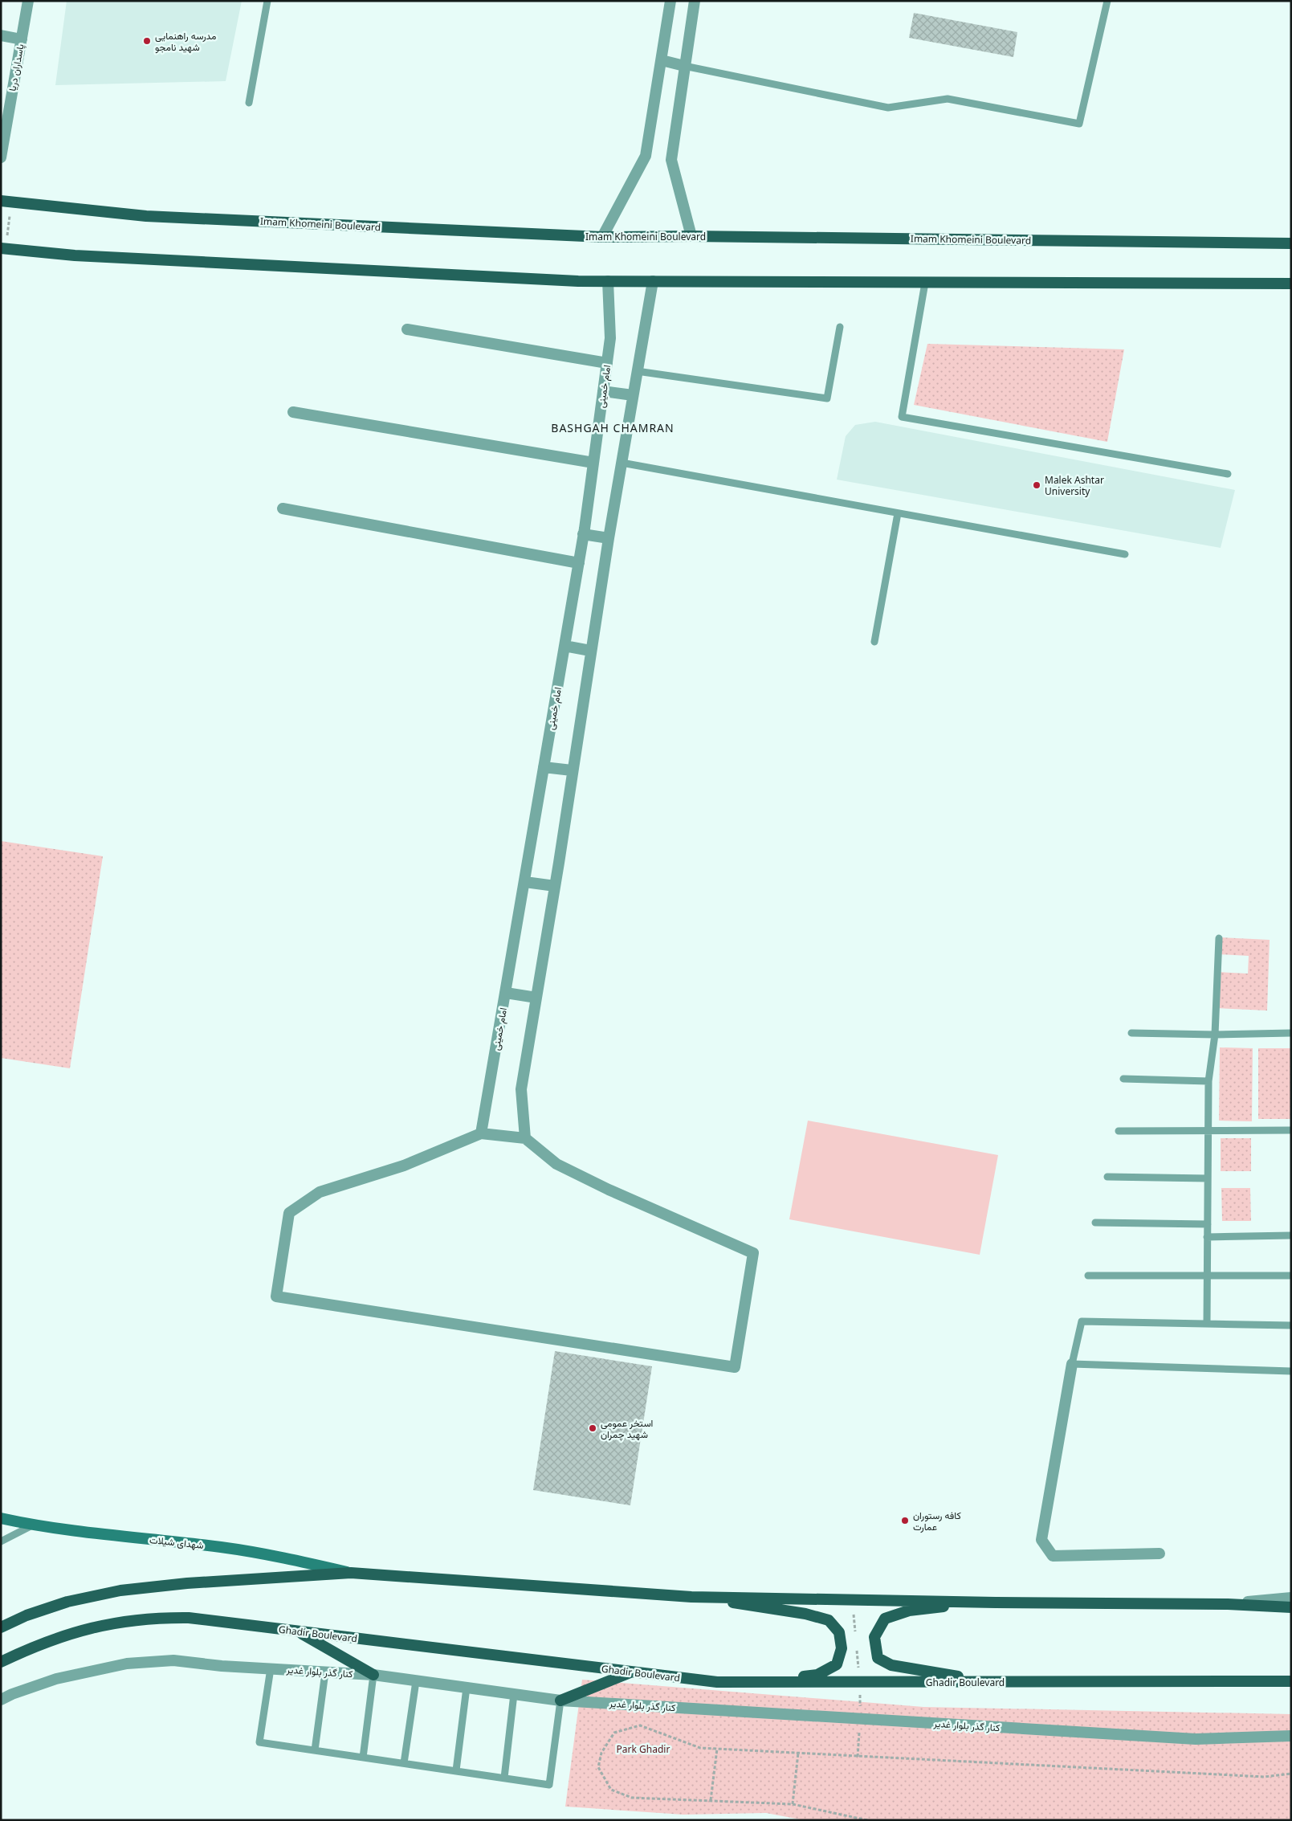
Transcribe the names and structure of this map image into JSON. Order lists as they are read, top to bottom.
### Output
{
  "streets": {
    "main road": ["Imam Khomeini Boulevard", "شهدای شیلات", "Ghadir Boulevard"],
    "street": ["پاسداران دریا", "امام خمینی", "کنار گذر بلوار غدیر"]
  },
  "districts": ["BASHGAH CHAMRAN"],
  "parks": ["Park Ghadir"],
  "places": [
    "مدرسه راهنمایی شهید نامجو",
    "Malek Ashtar University",
    "استخر عمومی شهید چمران",
    "کافه رستوران عمارت"
  ]
}
